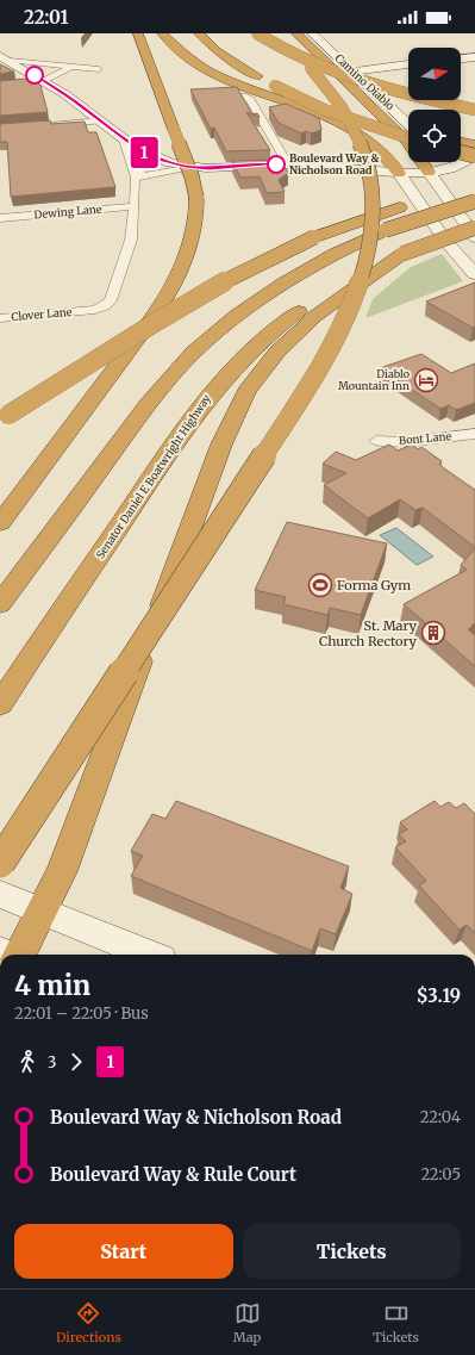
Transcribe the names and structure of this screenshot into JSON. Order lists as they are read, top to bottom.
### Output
{
  "streets": {
    "highway": ["Senator Daniel E Boatwright Highway"],
    "street": [
      "Camino Diablo",
      "Dewing Lane",
      "Clover Lane",
      "Bont Lane"
    ]
  },
  "crossings": [
    ["Dewing Lane", "Clover Lane"]
  ],
  "places": {
    "other": ["Boulevard Way & Nicholson Road"],
    "hotel": ["Diablo Mountain Inn"],
    "sports": ["Forma Gym"],
    "building": ["St. Mary Church Rectory"]
  },
  "lines": ["bus line 1"],
  "north": "right",
  "page": {
    "status": "22:01",
    "on_map": "1",
    "heading": ["4 min", "22:01 – 22:05 · Bus", "$3.19"],
    "legs": ["3", "1"],
    "list": [
      {
        "name": "Boulevard Way & Nicholson Road",
        "value": "22:04"
      },
      {
        "name": "Boulevard Way & Rule Court",
        "value": "22:05"
      }
    ],
    "buttons": ["Start", "Tickets"],
    "tabs": ["Directions", "Map", "Tickets"]
  }
}
